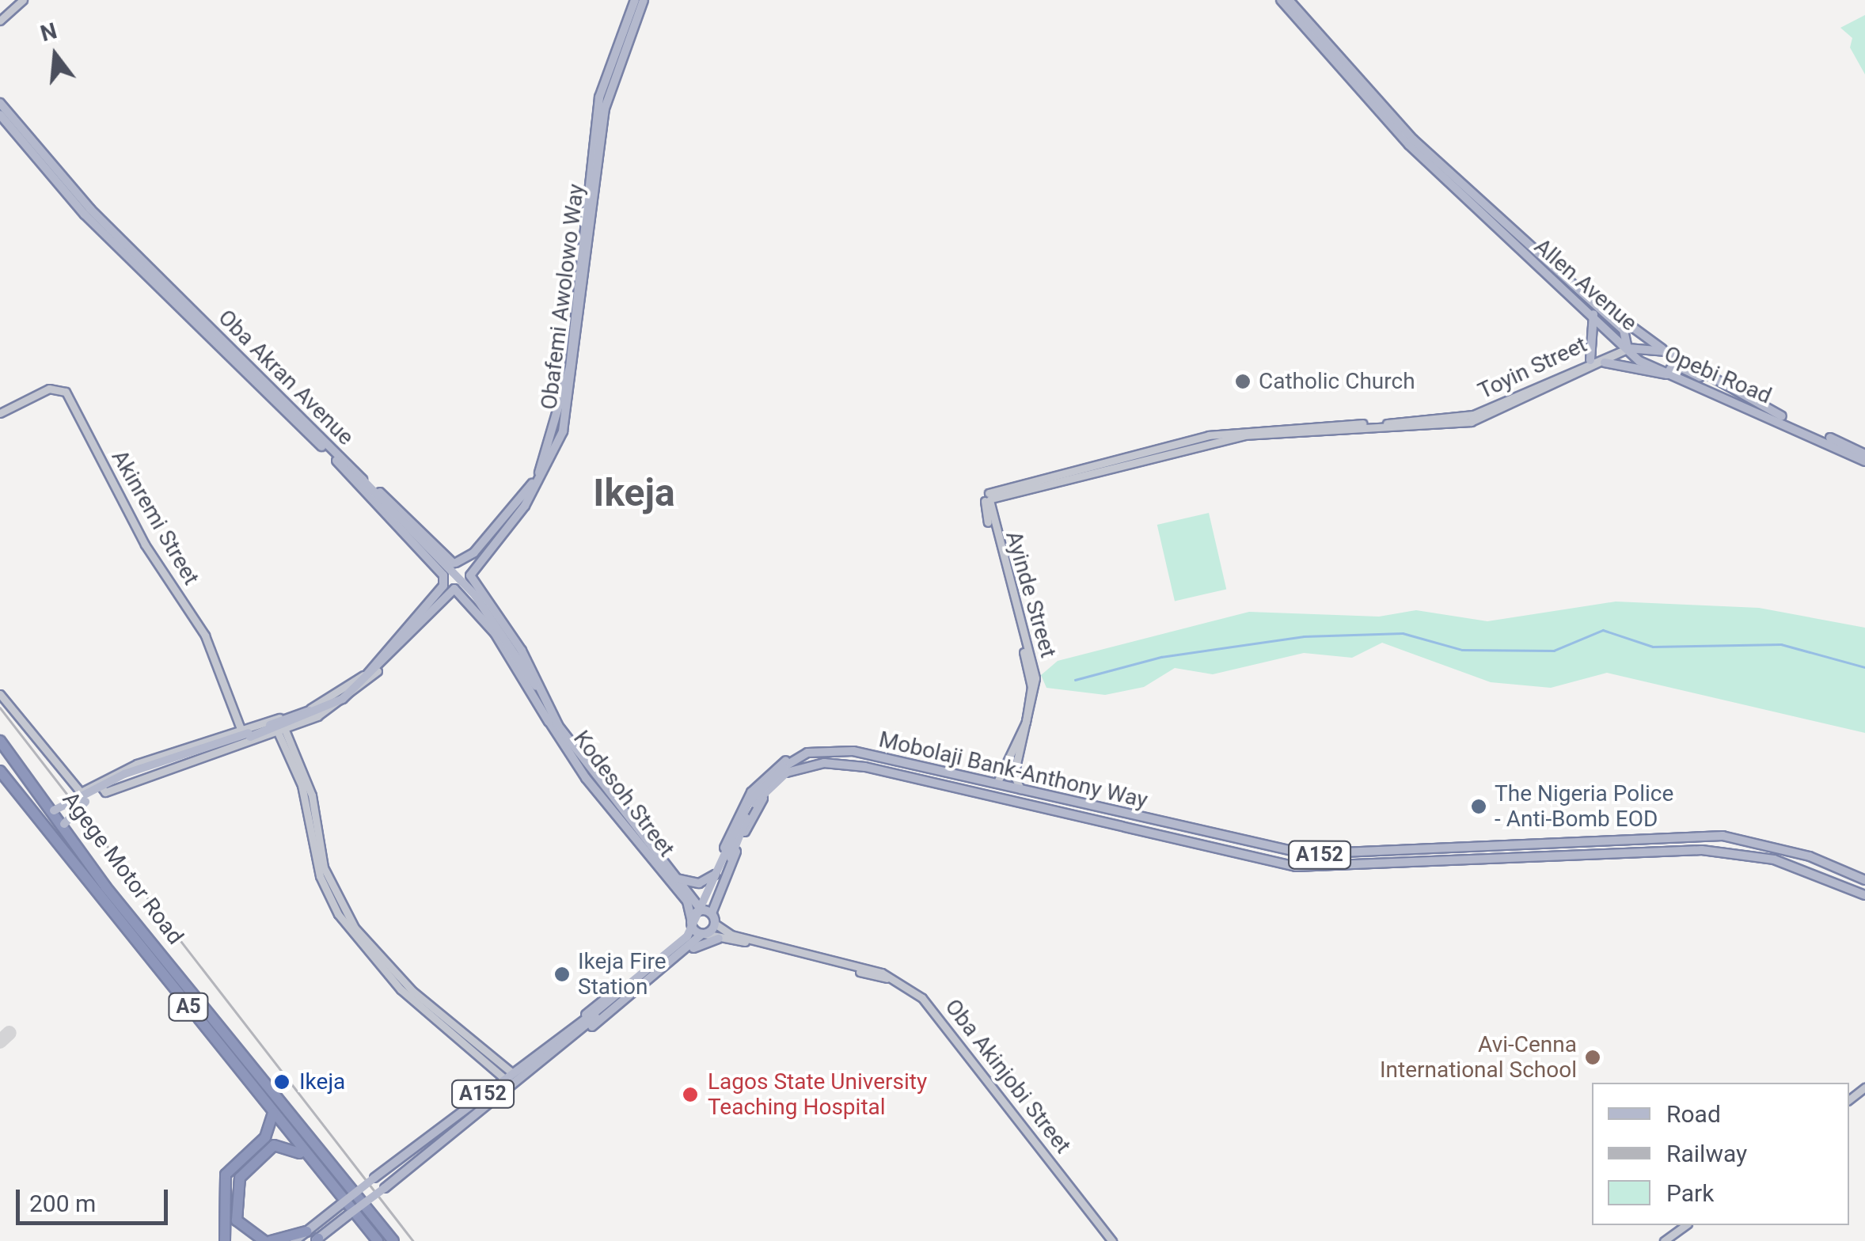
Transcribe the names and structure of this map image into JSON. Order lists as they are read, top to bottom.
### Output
{
  "streets": {
    "highway": ["Agege Motor Road", "A5"],
    "main road": [
      "Allen Avenue",
      "Obafemi Awolowo Way",
      "Opebi Road",
      "Oba Akran Avenue",
      "Mobolaji Bank-Anthony Way",
      "Kodesoh Street",
      "A152"
    ],
    "street": [
      "Toyin Street",
      "Akinremi Street",
      "Ayinde Street",
      "Oba Akinjobi Street"
    ]
  },
  "crossings": [
    ["Allen Avenue", "Toyin Street"],
    ["Allen Avenue", "Opebi Road"],
    ["Toyin Street", "Opebi Road"],
    ["Toyin Street", "Ayinde Street"],
    ["Oba Akran Avenue", "Kodesoh Street"],
    ["Ayinde Street", "Mobolaji Bank-Anthony Way"],
    ["Mobolaji Bank-Anthony Way", "A152"]
  ],
  "districts": ["Ikeja"],
  "places": [
    "Catholic Church",
    "The Nigeria Police - Anti-Bomb EOD",
    "Ikeja Fire Station",
    "Avi-Cenna International School",
    "Ikeja",
    "Lagos State University Teaching Hospital"
  ],
  "legend": ["Road", "Railway", "Park"],
  "scale_bar": "200 m",
  "north": "top"
}
